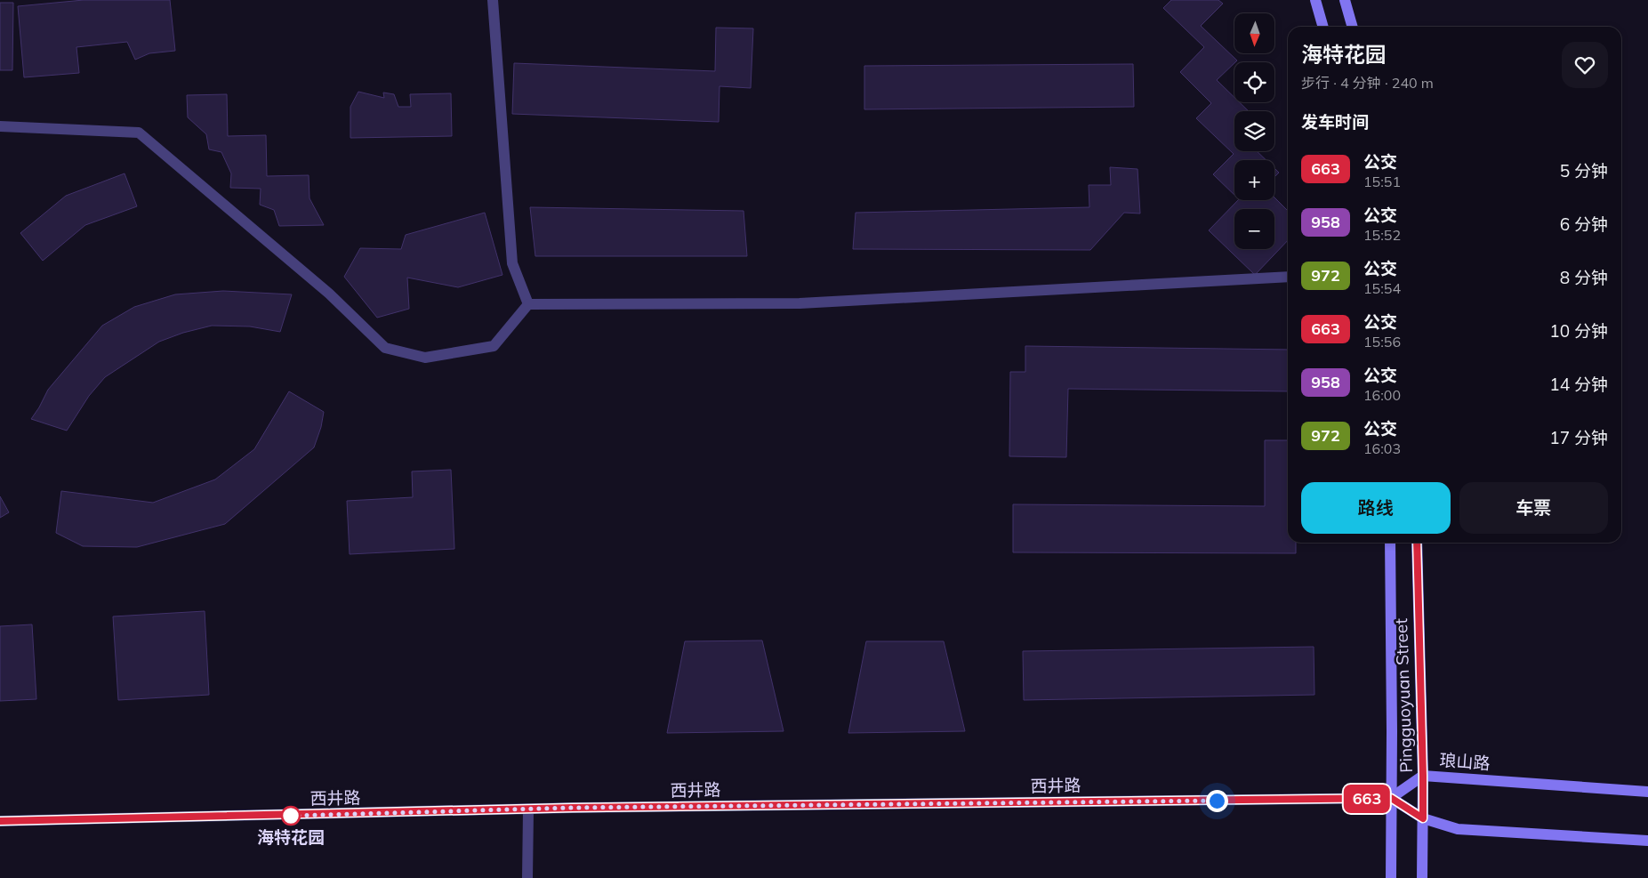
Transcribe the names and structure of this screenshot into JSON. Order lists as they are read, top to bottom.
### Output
{
  "streets": {
    "main road": ["Pingguoyuan Street", "琅山路"],
    "street": ["西井路"]
  },
  "crossings": [
    ["Pingguoyuan Street", "琅山路"],
    ["Pingguoyuan Street", "西井路"],
    ["琅山路", "西井路"]
  ],
  "places": ["海特花园"],
  "lines": ["bus line 663"],
  "north": "bottom",
  "page": {
    "on_map": "663",
    "map_buttons": ["+", "−"],
    "heading": [
      ["海特花园", "步行 · 4 分钟 · 240 m"],
      "发车时间"
    ],
    "list": [
      {
        "mark": "663",
        "name": "公交",
        "note": "15:51",
        "value": "5 分钟"
      },
      {
        "mark": "958",
        "name": "公交",
        "note": "15:52",
        "value": "6 分钟"
      },
      {
        "mark": "972",
        "name": "公交",
        "note": "15:54",
        "value": "8 分钟"
      },
      {
        "mark": "663",
        "name": "公交",
        "note": "15:56",
        "value": "10 分钟"
      },
      {
        "mark": "958",
        "name": "公交",
        "note": "16:00",
        "value": "14 分钟"
      },
      {
        "mark": "972",
        "name": "公交",
        "note": "16:03",
        "value": "17 分钟"
      }
    ],
    "buttons": ["路线", "车票"]
  }
}
